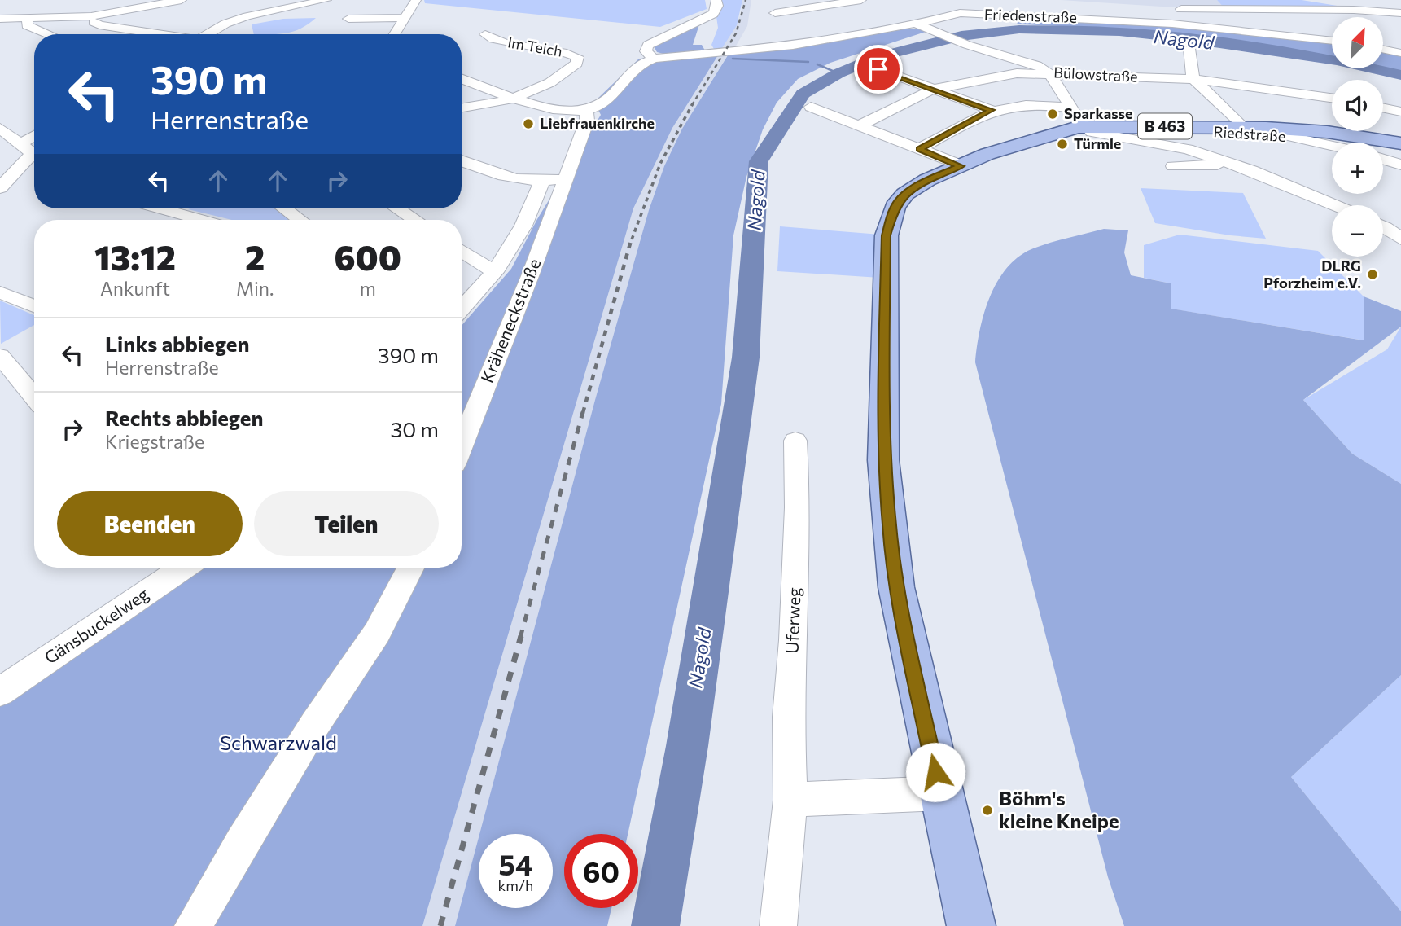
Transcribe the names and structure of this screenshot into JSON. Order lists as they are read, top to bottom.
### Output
{
  "streets": {
    "main road": ["B 463"],
    "street": [
      "Friedenstraße",
      "Im Teich",
      "Bülowstraße",
      "Riedstraße",
      "Kräheneckstraße",
      "Uferweg",
      "Gänsbuckelweg"
    ]
  },
  "crossings": [
    ["B 463", "Riedstraße"]
  ],
  "water": ["Nagold"],
  "parks": ["Schwarzwald"],
  "places": [
    "Sparkasse",
    "Liebfrauenkirche",
    "Türmle",
    "DLRG Pforzheim e.V.",
    "Böhm's kleine Kneipe"
  ],
  "north": "top right",
  "page": {
    "map_buttons": ["+", "−"],
    "turn": ["390 m", "Herrenstraße"],
    "eta": [
      "13:12",
      "Ankunft",
      "2",
      "Min.",
      "600",
      "m"
    ],
    "list": [
      {
        "name": "Links abbiegen",
        "note": "Herrenstraße",
        "value": "390 m"
      },
      {
        "name": "Rechts abbiegen",
        "note": "Kriegstraße",
        "value": "30 m"
      }
    ],
    "buttons": ["Beenden", "Teilen"],
    "speed": "54 km/h",
    "limit": "60"
  }
}
